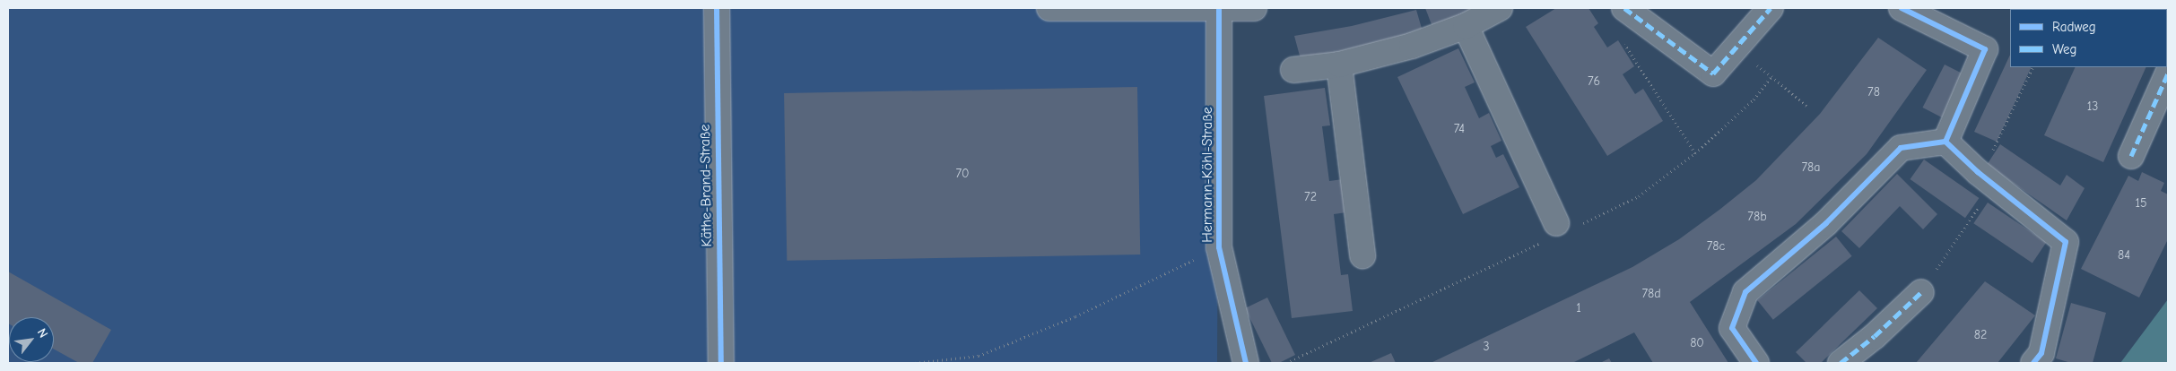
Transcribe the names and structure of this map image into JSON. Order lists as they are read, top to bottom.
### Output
{
  "streets": {
    "street": ["Hermann-Köhl-Straße", "Käthe-Brand-Straße"]
  },
  "house_numbers": [
    "76",
    "78",
    "13",
    "74",
    "78a",
    "70",
    "72",
    "15",
    "78b",
    "78c",
    "84",
    "78d",
    "1",
    "82",
    "80",
    "3"
  ],
  "legend": ["Radweg", "Weg"],
  "north": "top right"
}
